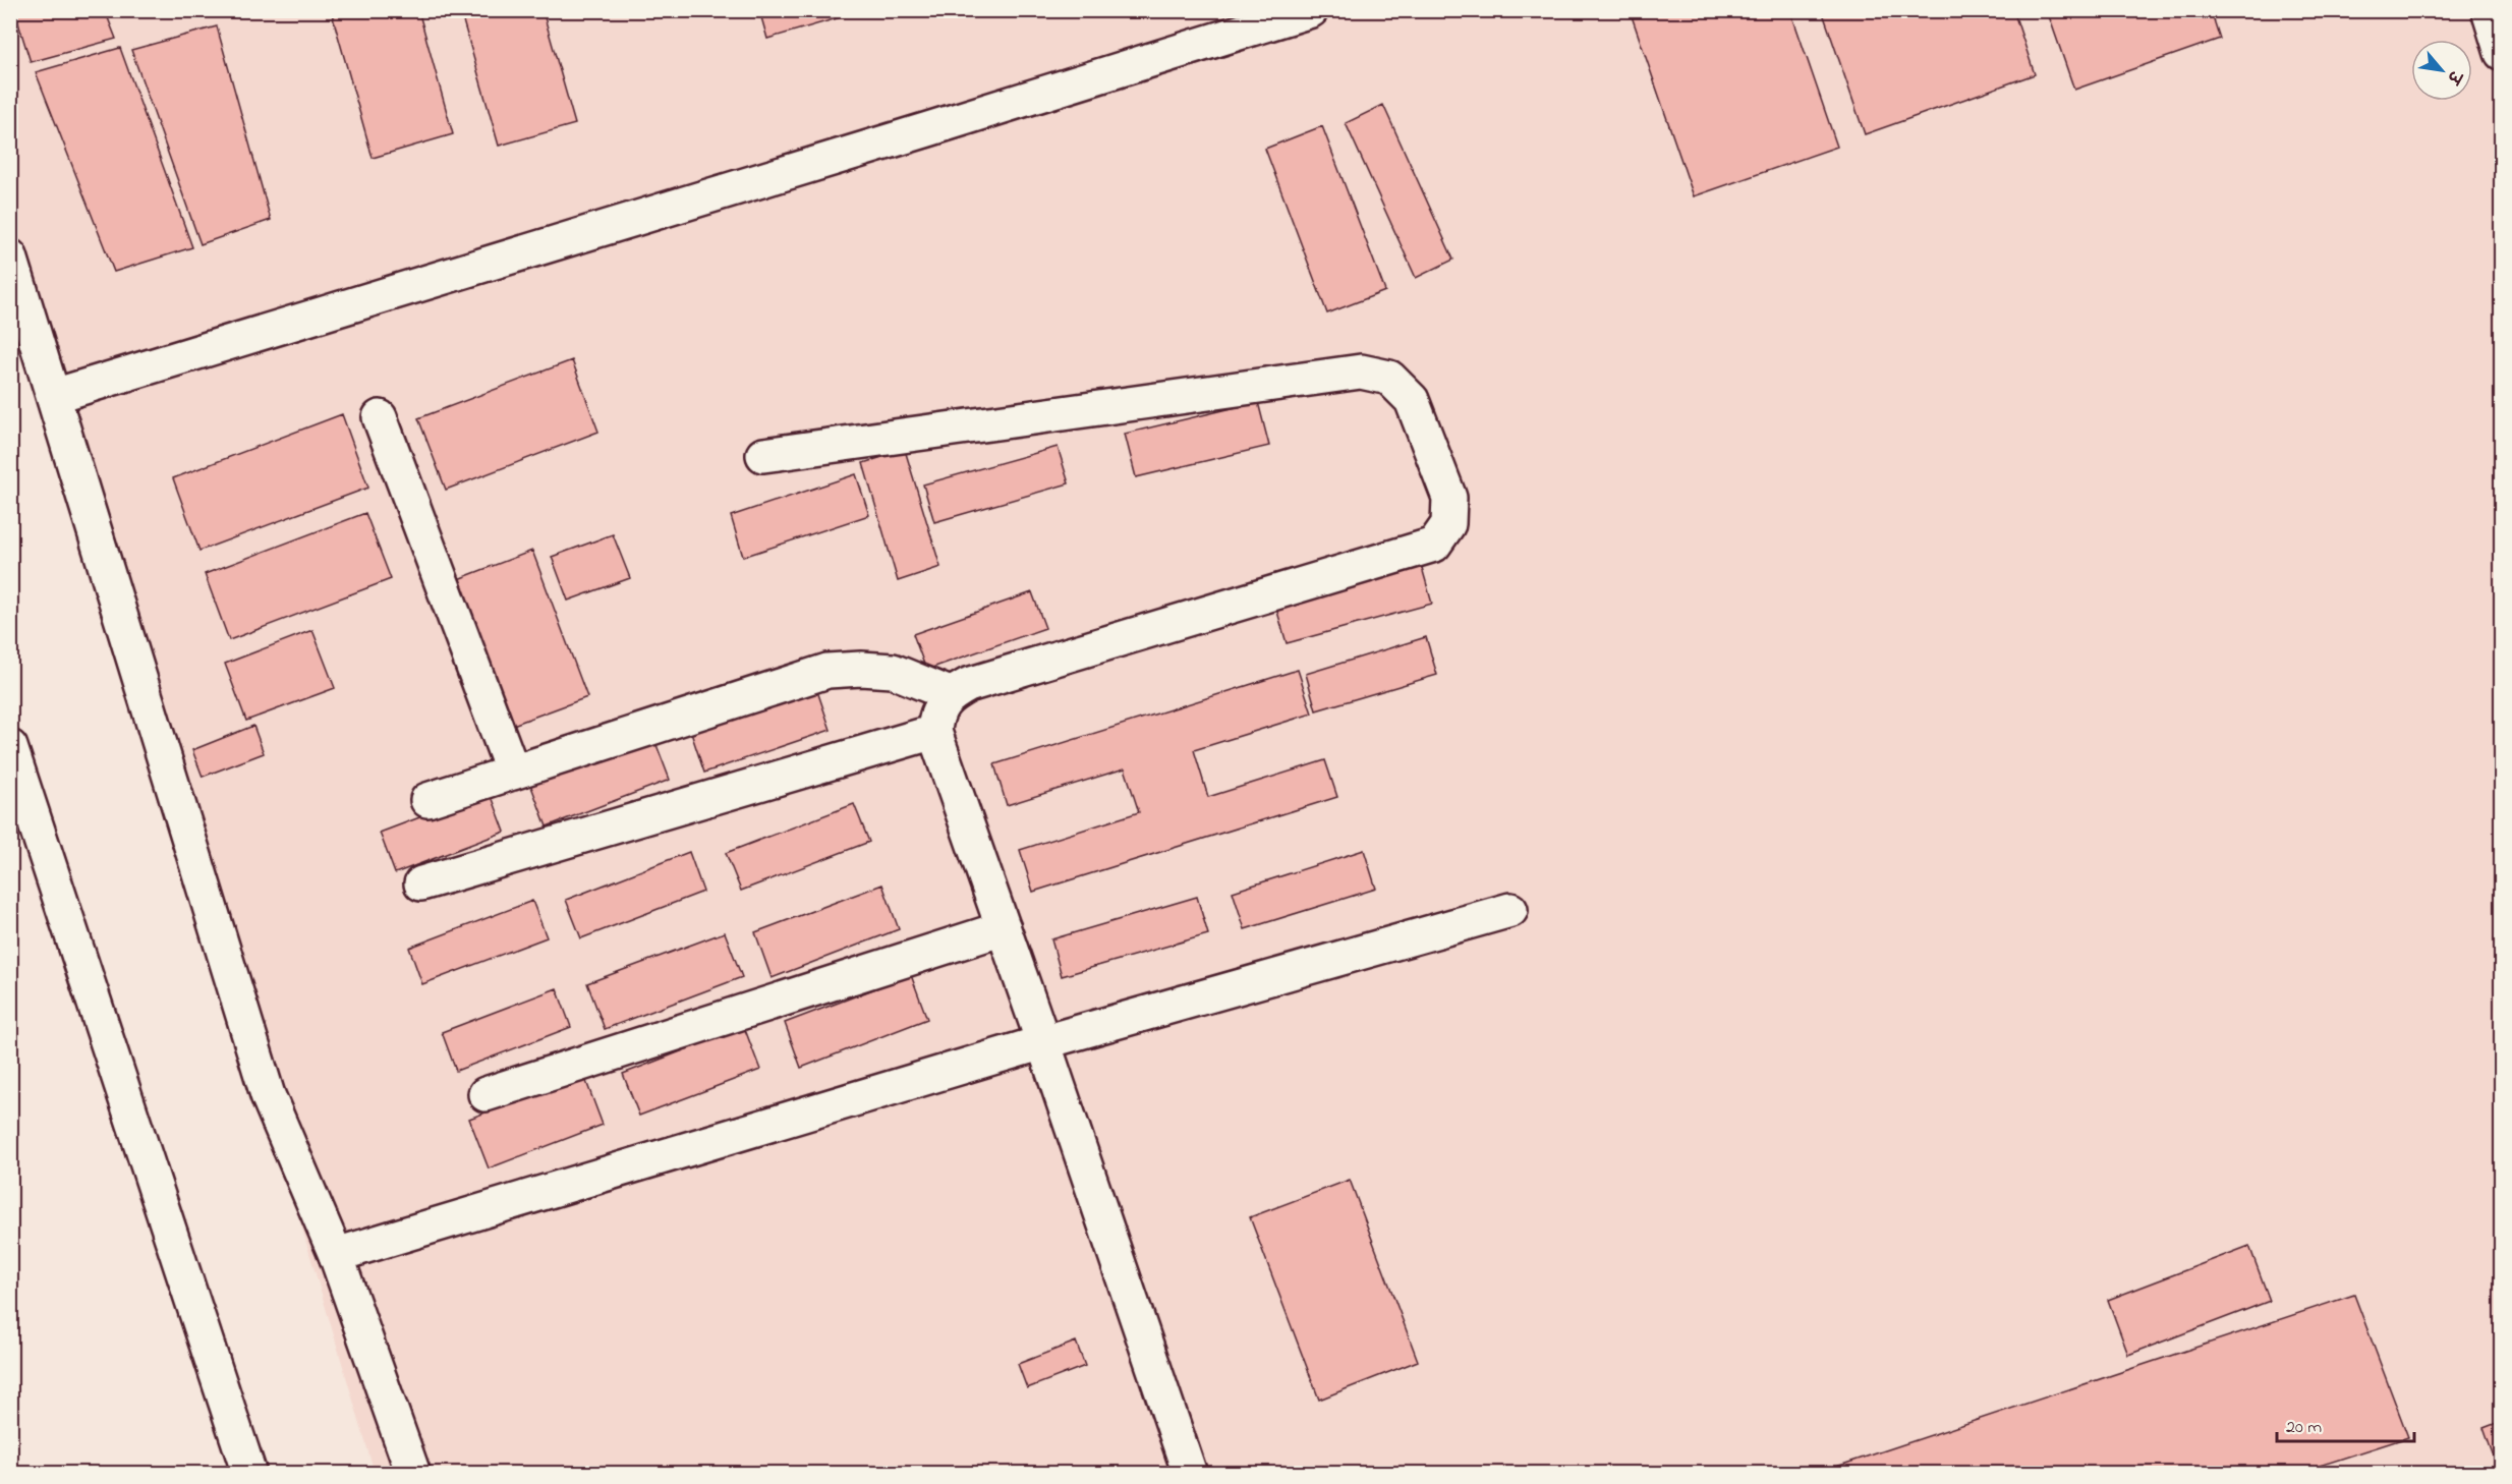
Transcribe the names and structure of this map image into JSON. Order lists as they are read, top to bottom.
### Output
{
  "scale_bar": "20 m",
  "north": "bottom right"
}
